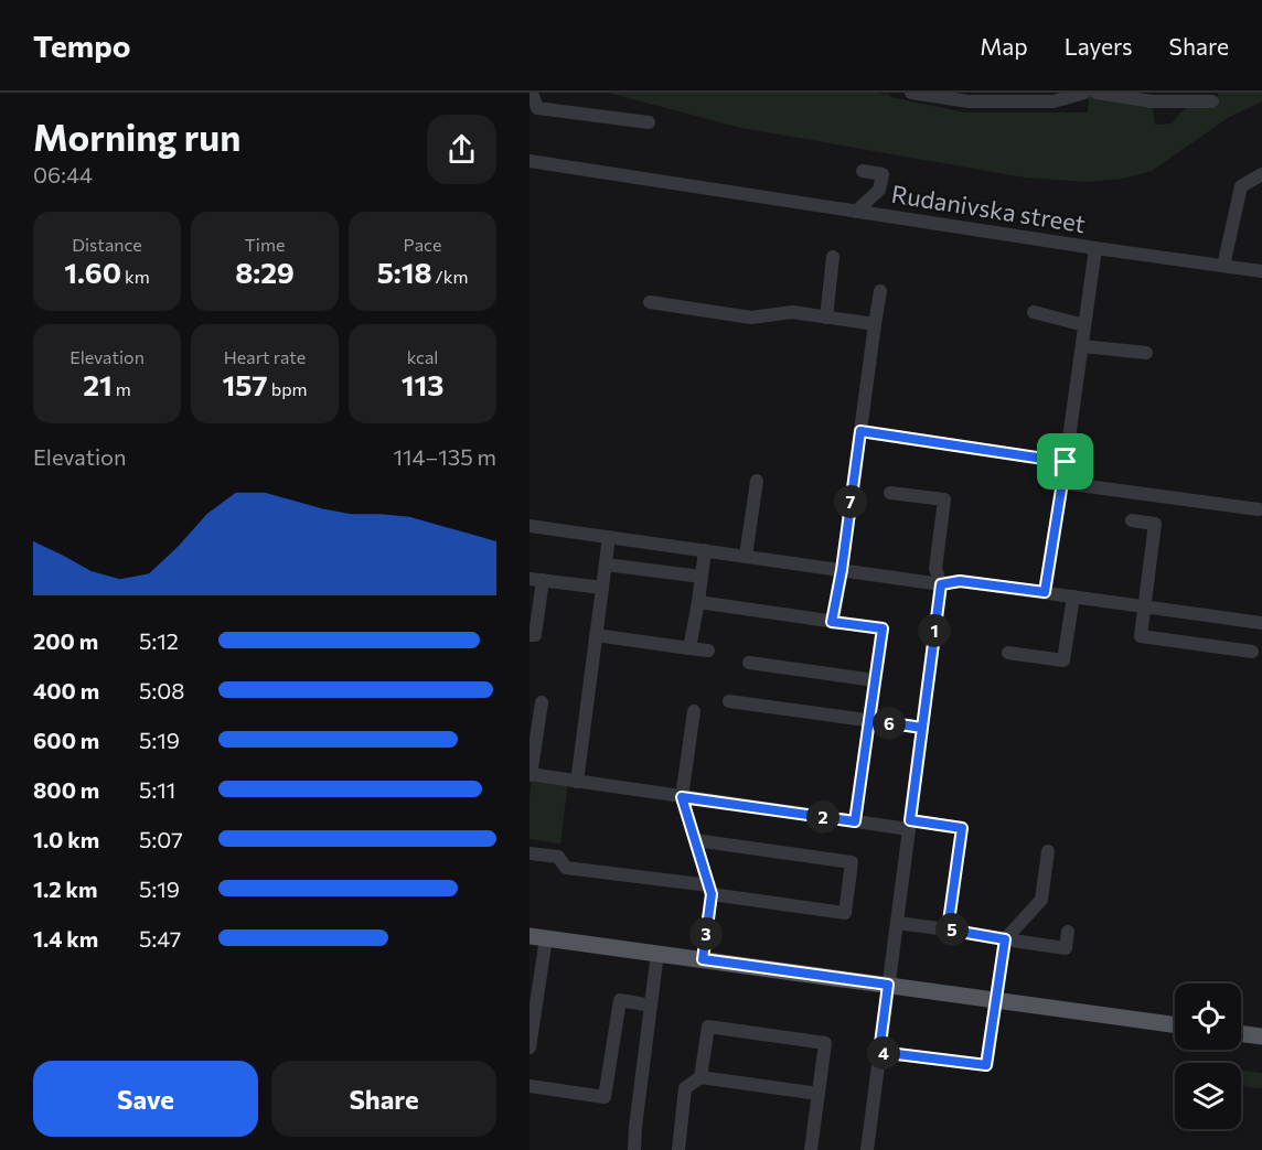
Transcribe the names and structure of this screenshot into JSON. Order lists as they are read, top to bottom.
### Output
{
  "streets": {
    "street": ["Rudanivska street"]
  },
  "page": {
    "header": "Tempo",
    "nav": ["Map", "Layers", "Share"],
    "heading": ["Morning run", "06:44"],
    "stats": [
      ["Distance", "1.60 km"],
      ["Time", "8:29"],
      ["Pace", "5:18 /km"],
      ["Elevation", "21 m"],
      ["Heart rate", "157 bpm"],
      ["kcal", "113"]
    ],
    "chart": ["Elevation", "114–135 m"],
    "pins": [
      "7",
      "1",
      "6",
      "2",
      "5",
      "3",
      "4"
    ],
    "list": [
      {
        "name": "200 m",
        "note": "5:12"
      },
      {
        "name": "400 m",
        "note": "5:08"
      },
      {
        "name": "600 m",
        "note": "5:19"
      },
      {
        "name": "800 m",
        "note": "5:11"
      },
      {
        "name": "1.0 km",
        "note": "5:07"
      },
      {
        "name": "1.2 km",
        "note": "5:19"
      },
      {
        "name": "1.4 km",
        "note": "5:47"
      }
    ],
    "buttons": ["Save", "Share"]
  }
}
